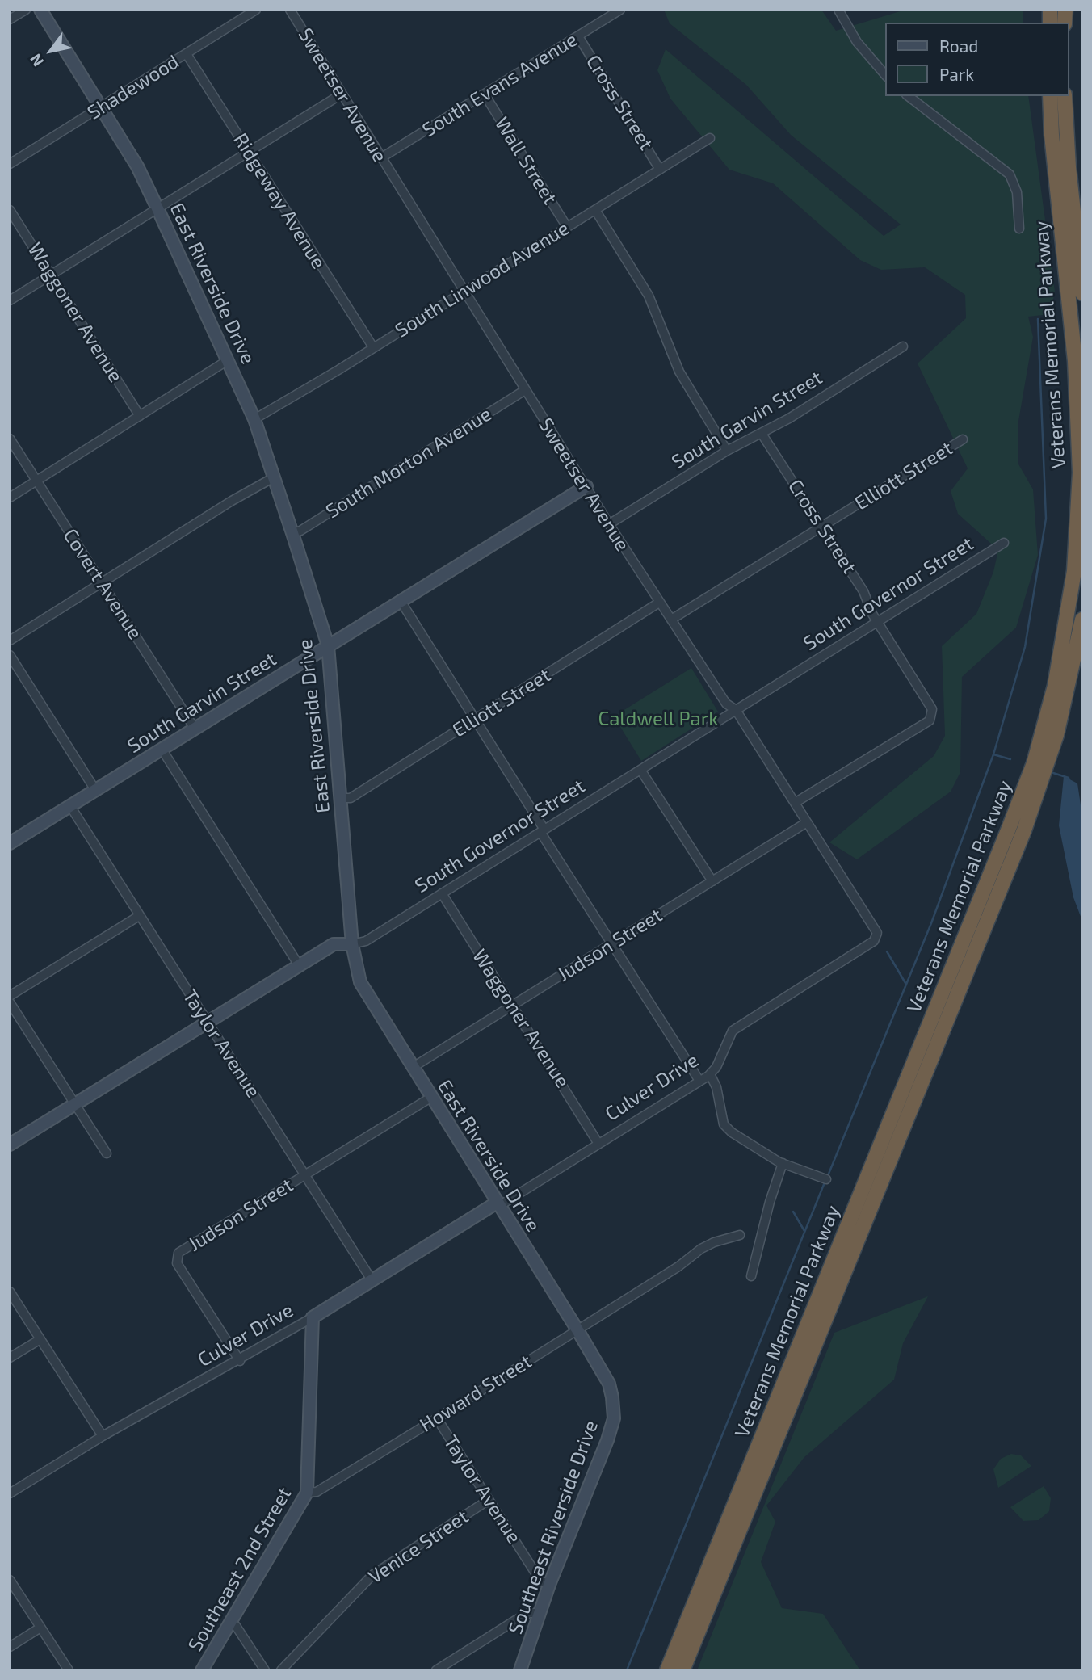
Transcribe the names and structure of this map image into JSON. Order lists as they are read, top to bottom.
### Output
{
  "streets": {
    "highway": ["Veterans Memorial Parkway"],
    "street": [
      "South Evans Avenue",
      "Shadewood",
      "Sweetser Avenue",
      "Cross Street",
      "Wall Street",
      "Ridgeway Avenue",
      "South Linwood Avenue",
      "East Riverside Drive",
      "Waggoner Avenue",
      "South Garvin Street",
      "South Morton Avenue",
      "Elliott Street",
      "Covert Avenue",
      "South Governor Street",
      "Judson Street",
      "Taylor Avenue",
      "Culver Drive",
      "Howard Street",
      "Southeast Riverside Drive",
      "Venice Street",
      "Southeast 2nd Street"
    ]
  },
  "crossings": [
    ["South Evans Avenue", "Sweetser Avenue"],
    ["South Evans Avenue", "Cross Street"],
    ["South Evans Avenue", "Wall Street"],
    ["Shadewood", "Ridgeway Avenue"],
    ["Shadewood", "East Riverside Drive"],
    ["Sweetser Avenue", "Cross Street"],
    ["Sweetser Avenue", "South Linwood Avenue"],
    ["Sweetser Avenue", "South Garvin Street"],
    ["Sweetser Avenue", "South Morton Avenue"],
    ["Sweetser Avenue", "Elliott Street"],
    ["Sweetser Avenue", "South Governor Street"],
    ["Sweetser Avenue", "Judson Street"],
    ["Sweetser Avenue", "Culver Drive"],
    ["Cross Street", "South Linwood Avenue"],
    ["Cross Street", "South Garvin Street"],
    ["Cross Street", "Elliott Street"],
    ["Cross Street", "South Governor Street"],
    ["Wall Street", "South Linwood Avenue"],
    ["Ridgeway Avenue", "South Linwood Avenue"],
    ["South Linwood Avenue", "East Riverside Drive"],
    ["East Riverside Drive", "South Garvin Street"],
    ["East Riverside Drive", "South Morton Avenue"],
    ["East Riverside Drive", "Elliott Street"],
    ["East Riverside Drive", "South Governor Street"],
    ["East Riverside Drive", "Judson Street"],
    ["East Riverside Drive", "Culver Drive"],
    ["East Riverside Drive", "Howard Street"],
    ["East Riverside Drive", "Southeast Riverside Drive"],
    ["Waggoner Avenue", "South Governor Street"],
    ["Waggoner Avenue", "Judson Street"],
    ["Waggoner Avenue", "Culver Drive"],
    ["South Garvin Street", "Covert Avenue"],
    ["South Garvin Street", "Taylor Avenue"],
    ["South Governor Street", "Taylor Avenue"],
    ["Judson Street", "Taylor Avenue"],
    ["Judson Street", "Culver Drive"],
    ["Taylor Avenue", "Culver Drive"],
    ["Taylor Avenue", "Howard Street"],
    ["Taylor Avenue", "Southeast Riverside Drive"],
    ["Taylor Avenue", "Venice Street"],
    ["Culver Drive", "Southeast 2nd Street"],
    ["Howard Street", "Southeast 2nd Street"]
  ],
  "parks": ["Caldwell Park"],
  "legend": ["Road", "Park"],
  "north": "bottom left"
}
